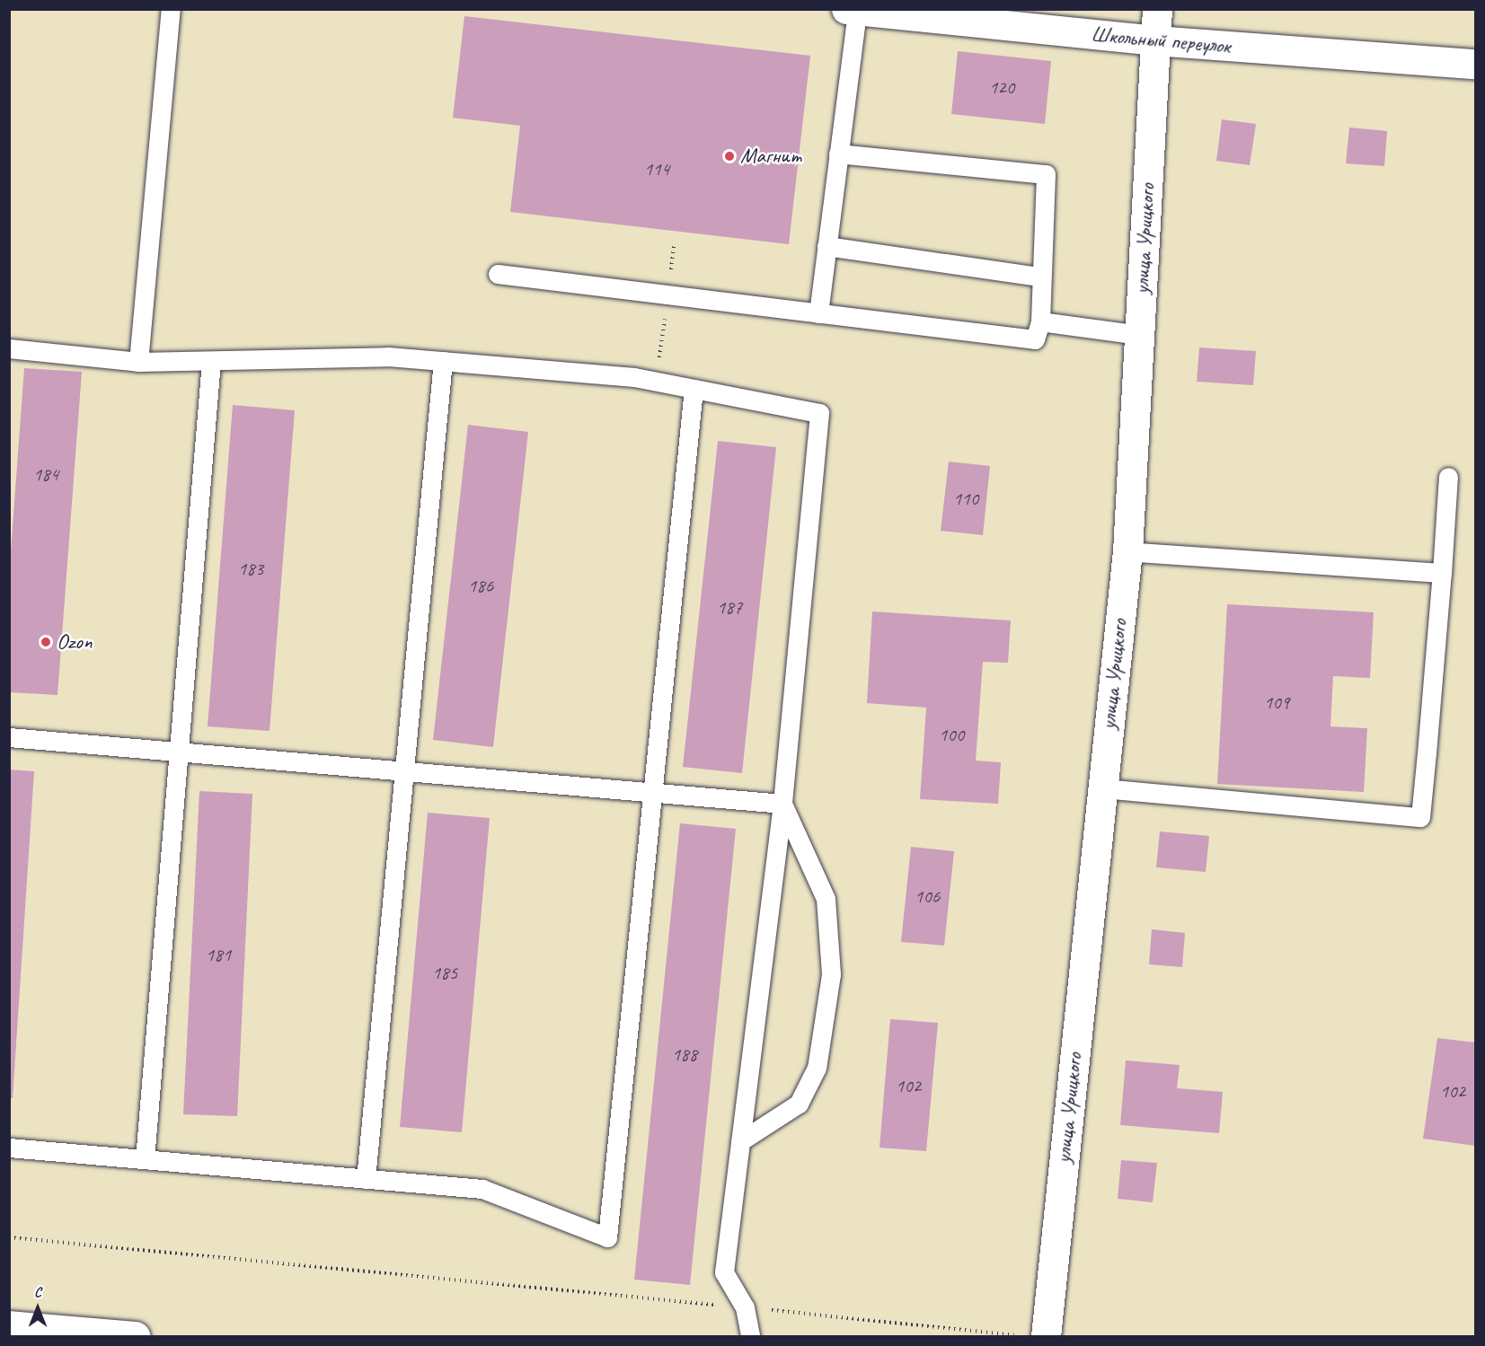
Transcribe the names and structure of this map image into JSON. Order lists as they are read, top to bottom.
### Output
{
  "streets": {
    "street": ["Школьный переулок", "улица Урицкого"]
  },
  "crossings": [
    ["Школьный переулок", "улица Урицкого"]
  ],
  "places": ["Магнит", "Ozon"],
  "house_numbers": [
    "120",
    "114",
    "184",
    "110",
    "183",
    "186",
    "187",
    "109",
    "100",
    "106",
    "181",
    "185",
    "188",
    "102",
    "102"
  ],
  "north": "top"
}
